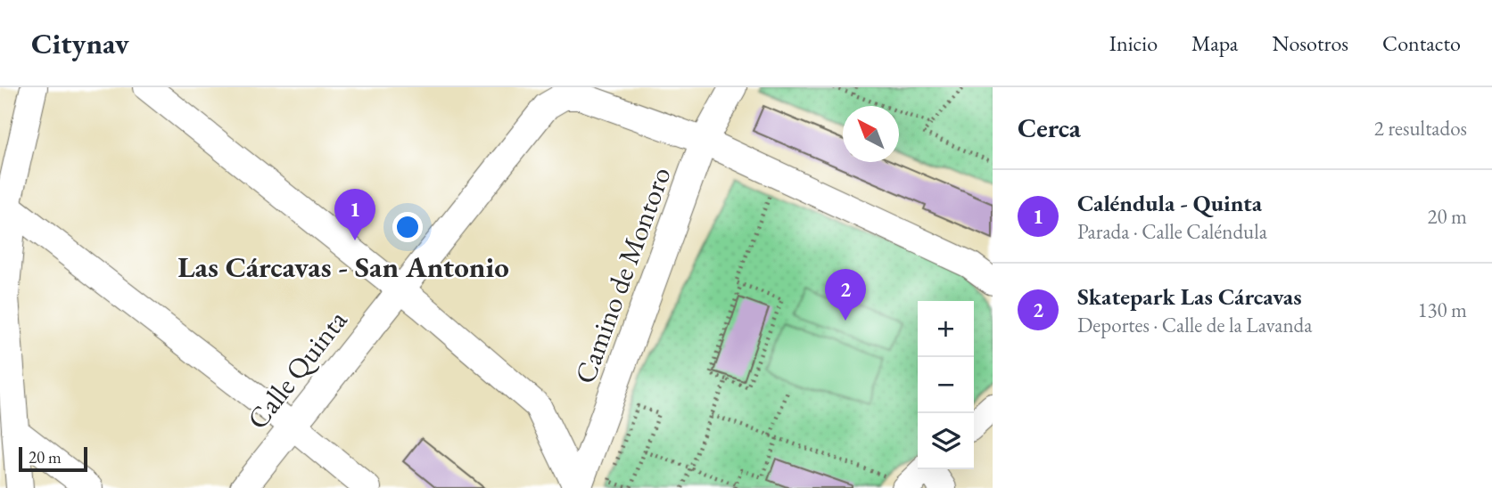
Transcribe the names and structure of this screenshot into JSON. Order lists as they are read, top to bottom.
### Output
{
  "streets": {
    "street": ["Camino de Montoro", "Calle Quinta"]
  },
  "crossings": [
    ["Camino de Montoro", "Calle Quinta"]
  ],
  "districts": ["Las Cárcavas - San Antonio"],
  "scale_bar": "20 m",
  "north": "top left",
  "page": {
    "header": "Citynav",
    "nav": [
      "Inicio",
      "Mapa",
      "Nosotros",
      "Contacto"
    ],
    "heading": ["Cerca", "2 resultados"],
    "list": [
      {
        "mark": "1",
        "name": "Caléndula - Quinta",
        "note": "Parada · Calle Caléndula",
        "value": "20 m"
      },
      {
        "mark": "2",
        "name": "Skatepark Las Cárcavas",
        "note": "Deportes · Calle de la Lavanda",
        "value": "130 m"
      }
    ],
    "pins": ["1", "2"],
    "map_buttons": ["+", "−"],
    "scale": "20 m"
  }
}
